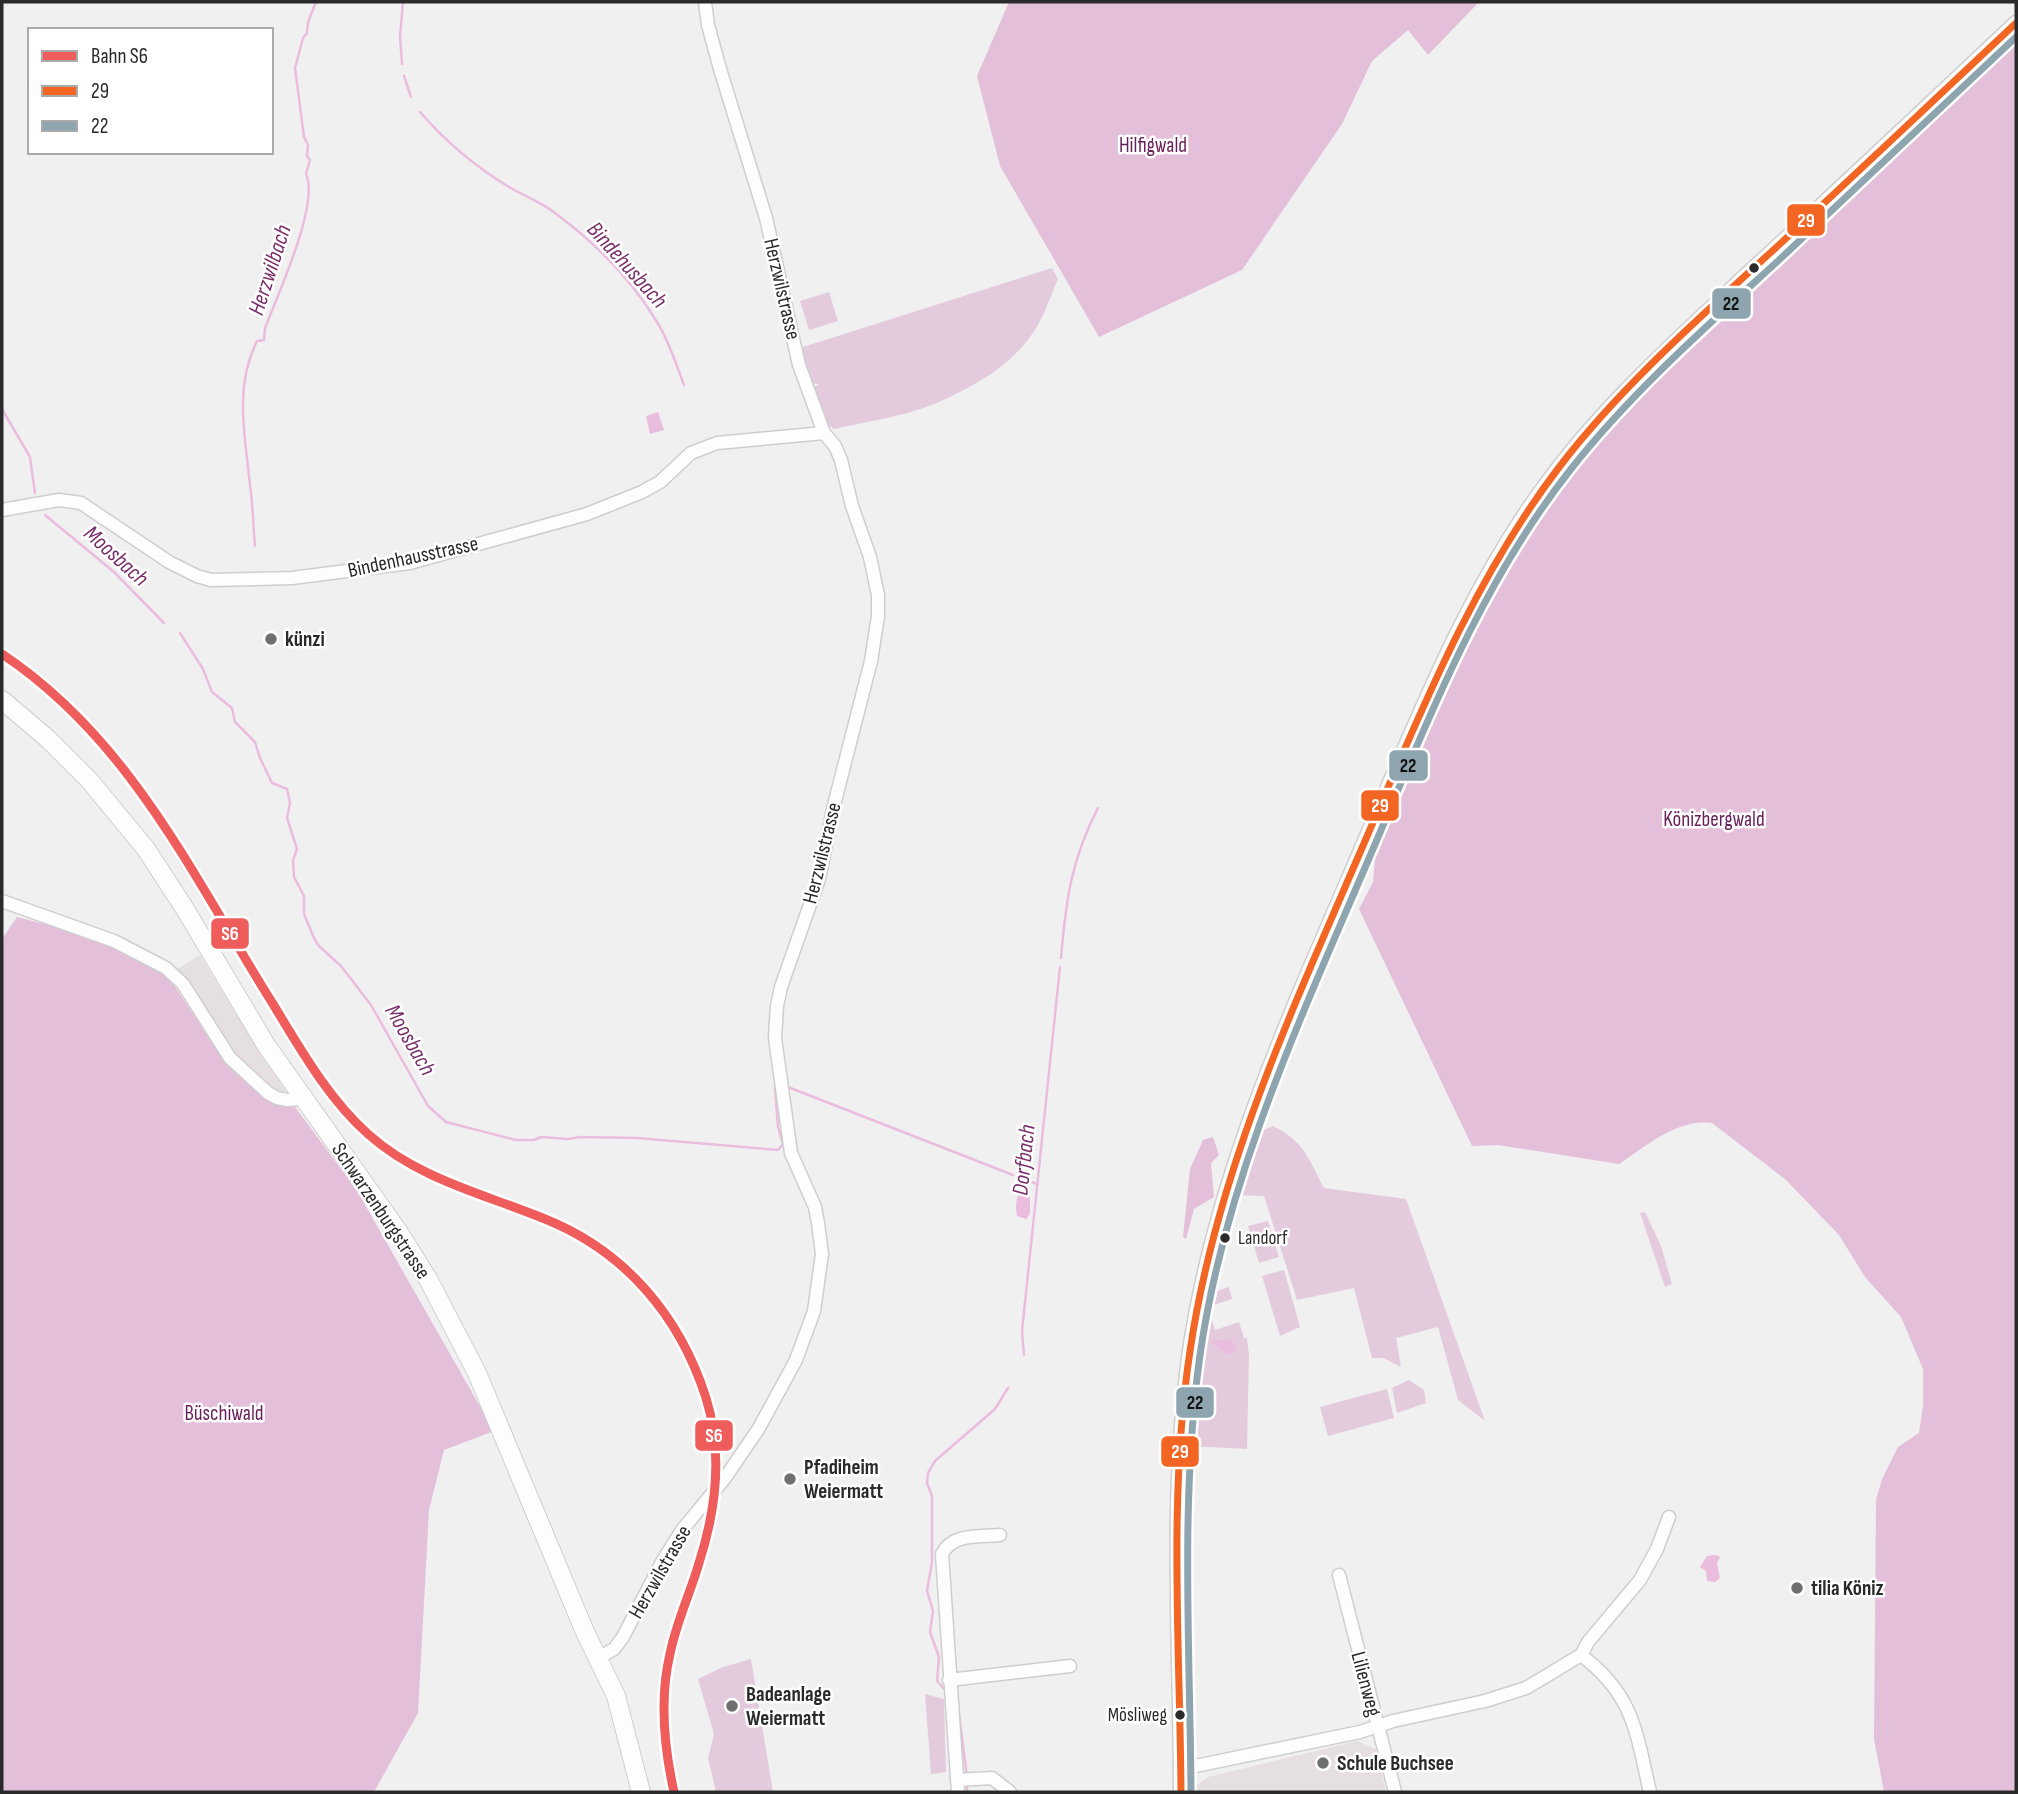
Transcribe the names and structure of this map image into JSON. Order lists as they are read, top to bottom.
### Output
{
  "streets": {
    "main road": ["Schwarzenburgstrasse"],
    "street": ["Herzwilstrasse", "Bindenhausstrasse", "Lilienweg"]
  },
  "crossings": [
    ["Herzwilstrasse", "Bindenhausstrasse"],
    ["Herzwilstrasse", "Schwarzenburgstrasse"]
  ],
  "water": [
    "Bindehusbach",
    "Herzwilbach",
    "Moosbach",
    "Dorfbach"
  ],
  "parks": ["Hilfigwald", "Könizbergwald", "Büschiwald"],
  "places": [
    "künzi",
    "Landorf",
    "Pfadiheim Weiermatt",
    "tilia Köniz",
    "Badeanlage Weiermatt",
    "Mösliweg",
    "Schule Buchsee"
  ],
  "lines": ["transit line 29", "transit line 22", "rail line S6"],
  "legend": ["Bahn S6", "29", "22"]
}
